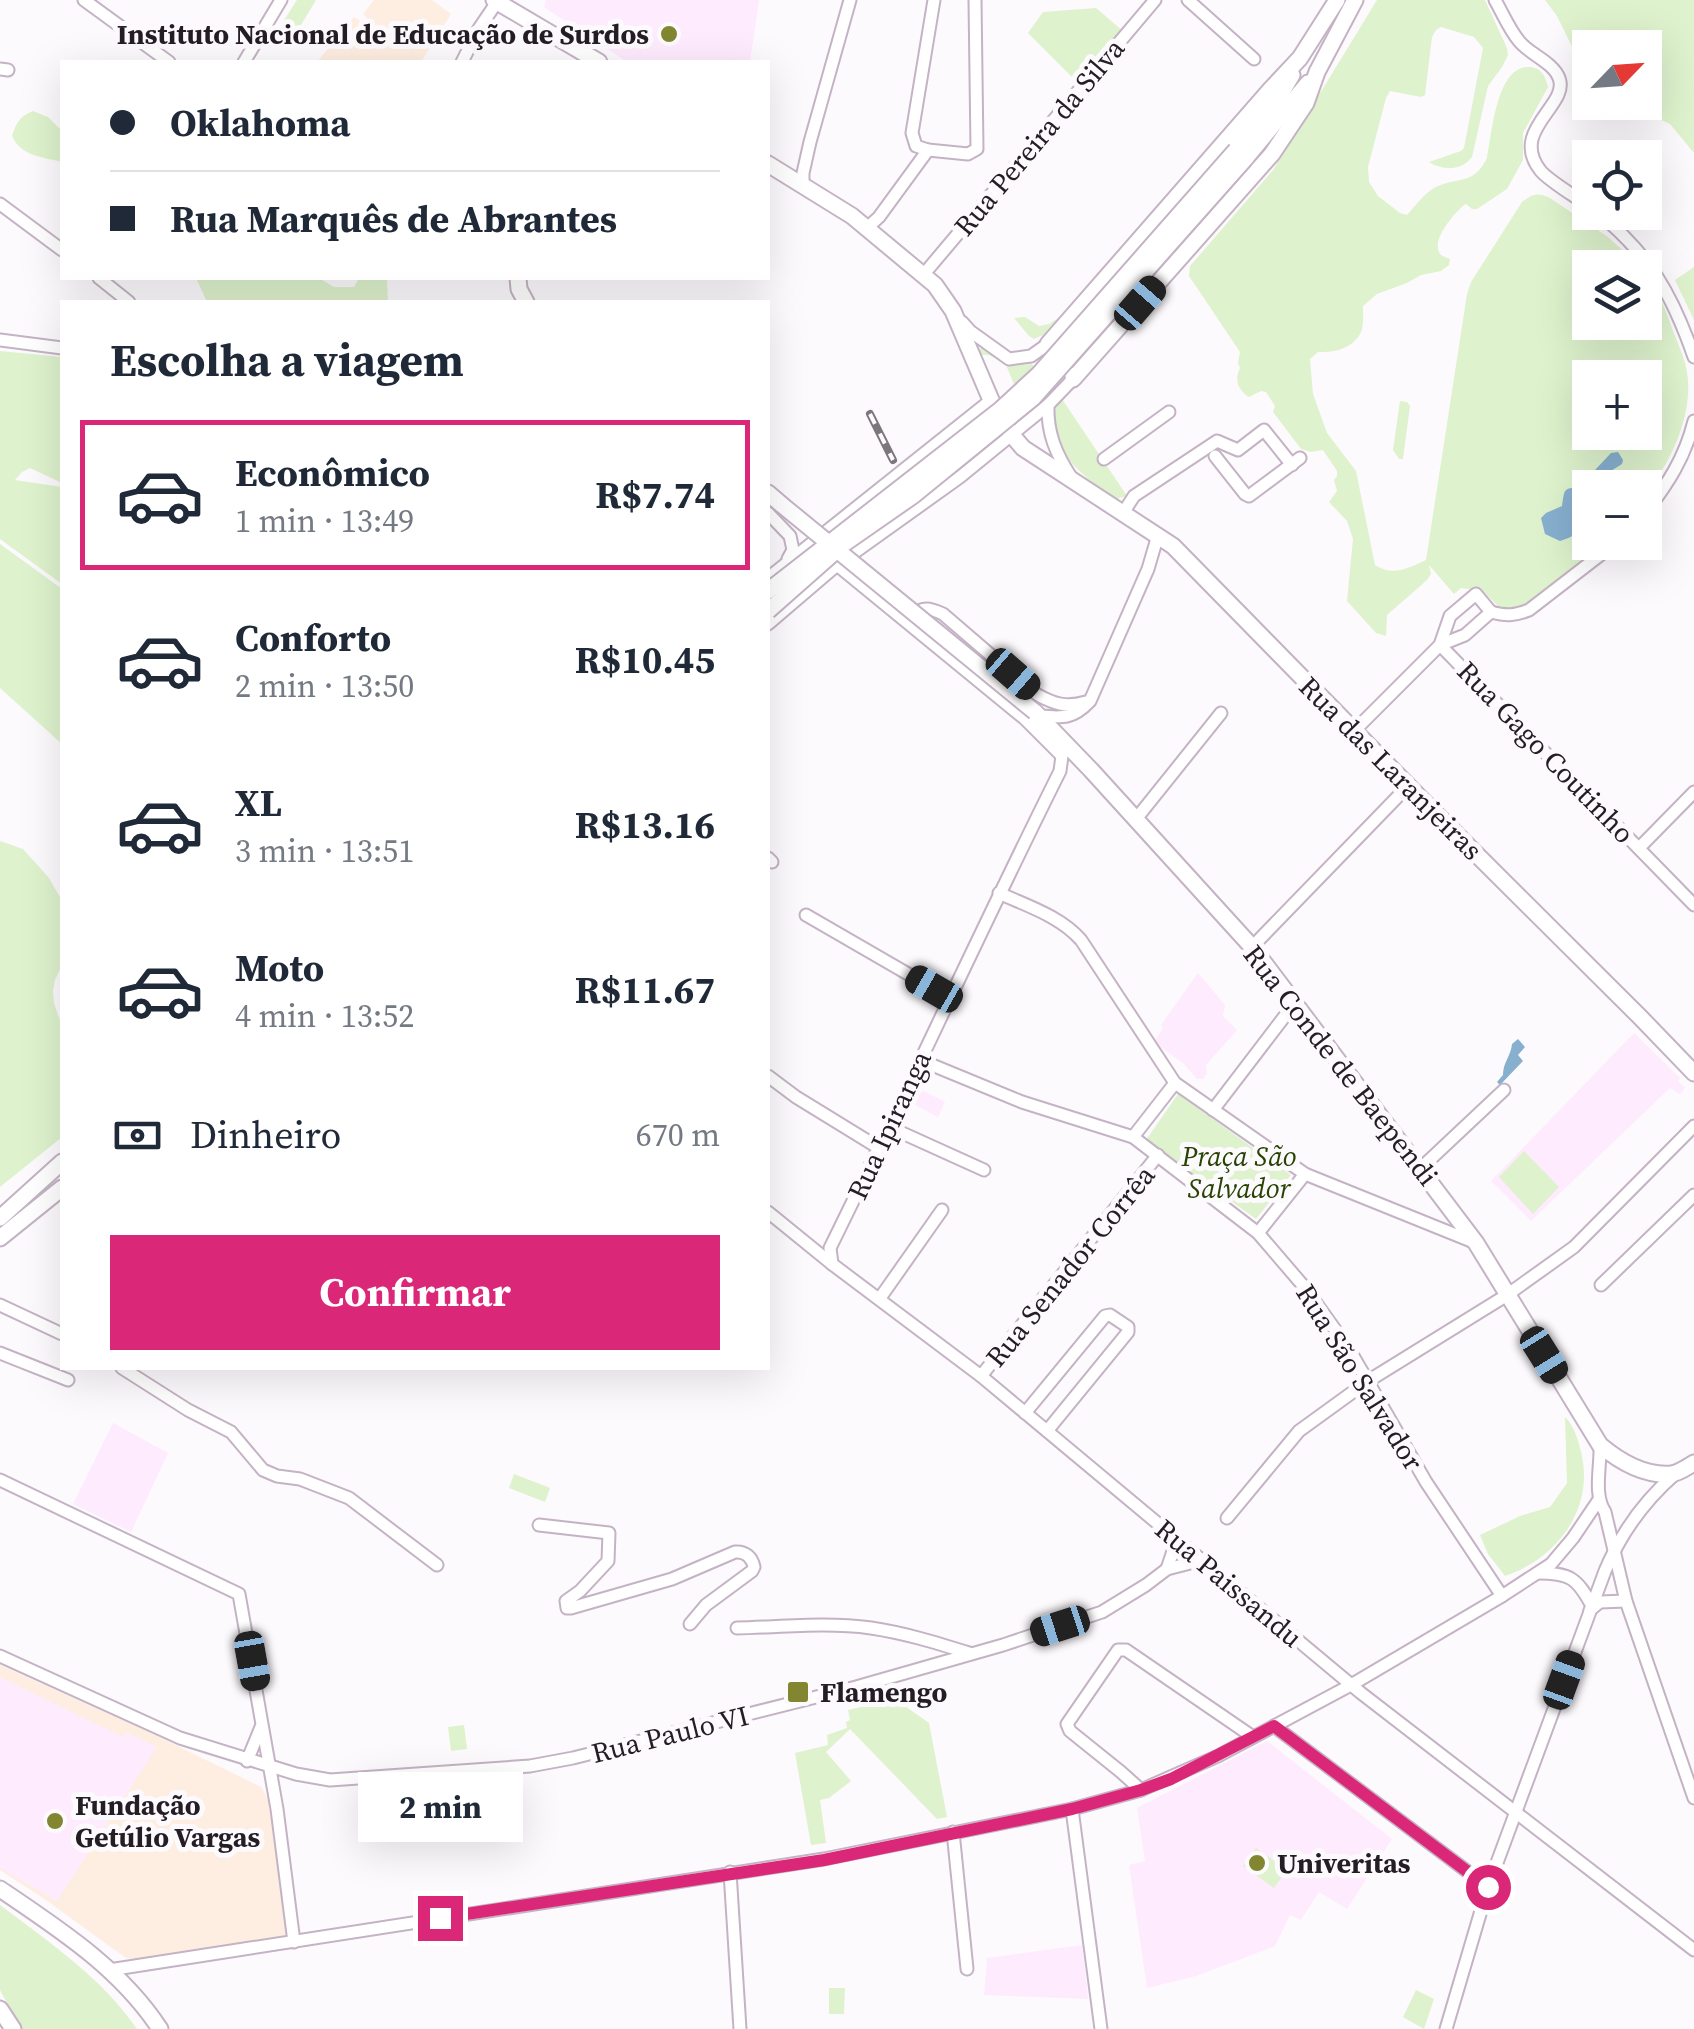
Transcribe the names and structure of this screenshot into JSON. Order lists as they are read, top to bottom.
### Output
{
  "streets": {
    "main road": ["Rua das Laranjeiras", "Rua Conde de Baependi"],
    "street": [
      "Rua Pereira da Silva",
      "Rua Gago Coutinho",
      "Rua Ipiranga",
      "Rua Senador Corrêa",
      "Rua São Salvador",
      "Rua Paissandu",
      "Rua Paulo VI"
    ]
  },
  "crossings": [
    ["Rua Pereira da Silva", "Rua das Laranjeiras"],
    ["Rua Gago Coutinho", "Rua das Laranjeiras"],
    ["Rua Ipiranga", "Rua São Salvador"],
    ["Rua Ipiranga", "Rua Paissandu"],
    ["Rua Senador Corrêa", "Rua São Salvador"],
    ["Rua Senador Corrêa", "Rua Paissandu"],
    ["Rua Paissandu", "Rua Paulo VI"]
  ],
  "parks": ["Praça São Salvador"],
  "places": {
    "other": ["Instituto Nacional de Educação de Surdos", "Fundação Getúlio Vargas", "Univeritas"],
    "transit": ["Flamengo"]
  },
  "north": "top right",
  "page": {
    "map_buttons": ["+", "−"],
    "banner": ["Oklahoma", "Rua Marquês de Abrantes"],
    "heading": "Escolha a viagem",
    "list": [
      {
        "name": "Econômico",
        "note": "1 min · 13:49",
        "value": "R$7.74"
      },
      {
        "name": "Conforto",
        "note": "2 min · 13:50",
        "value": "R$10.45"
      },
      {
        "name": "XL",
        "note": "3 min · 13:51",
        "value": "R$13.16"
      },
      {
        "name": "Moto",
        "note": "4 min · 13:52",
        "value": "R$11.67"
      }
    ],
    "pay": ["Dinheiro", "670 m"],
    "buttons": "Confirmar",
    "bubble": "2 min"
  }
}
